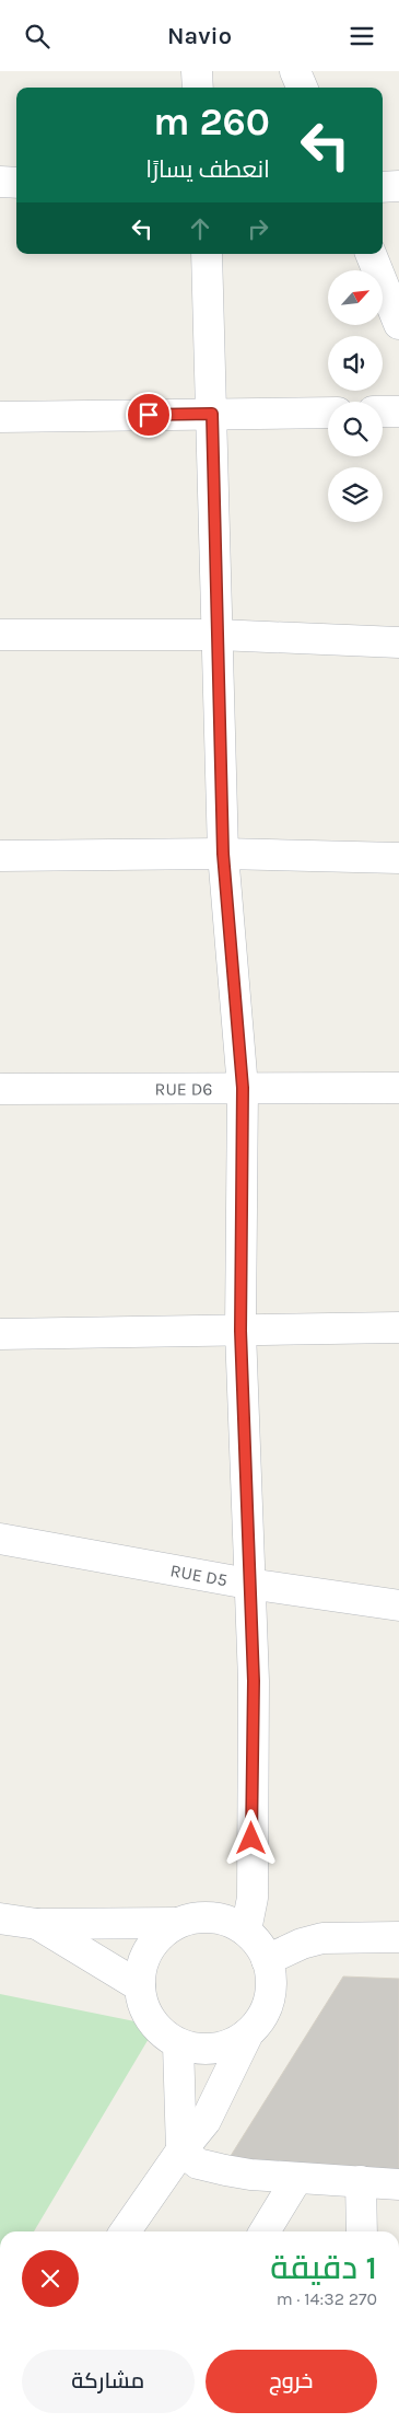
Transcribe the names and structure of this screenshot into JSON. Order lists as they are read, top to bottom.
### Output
{
  "streets": {
    "street": ["RUE D6", "RUE D5"]
  },
  "north": "top right",
  "page": {
    "header": "Navio",
    "turn": ["260 m", "انعطف يسارًا"],
    "heading": ["1 دقيقة", "270 m · 14:32"],
    "buttons": ["خروج", "مشاركة"]
  }
}
